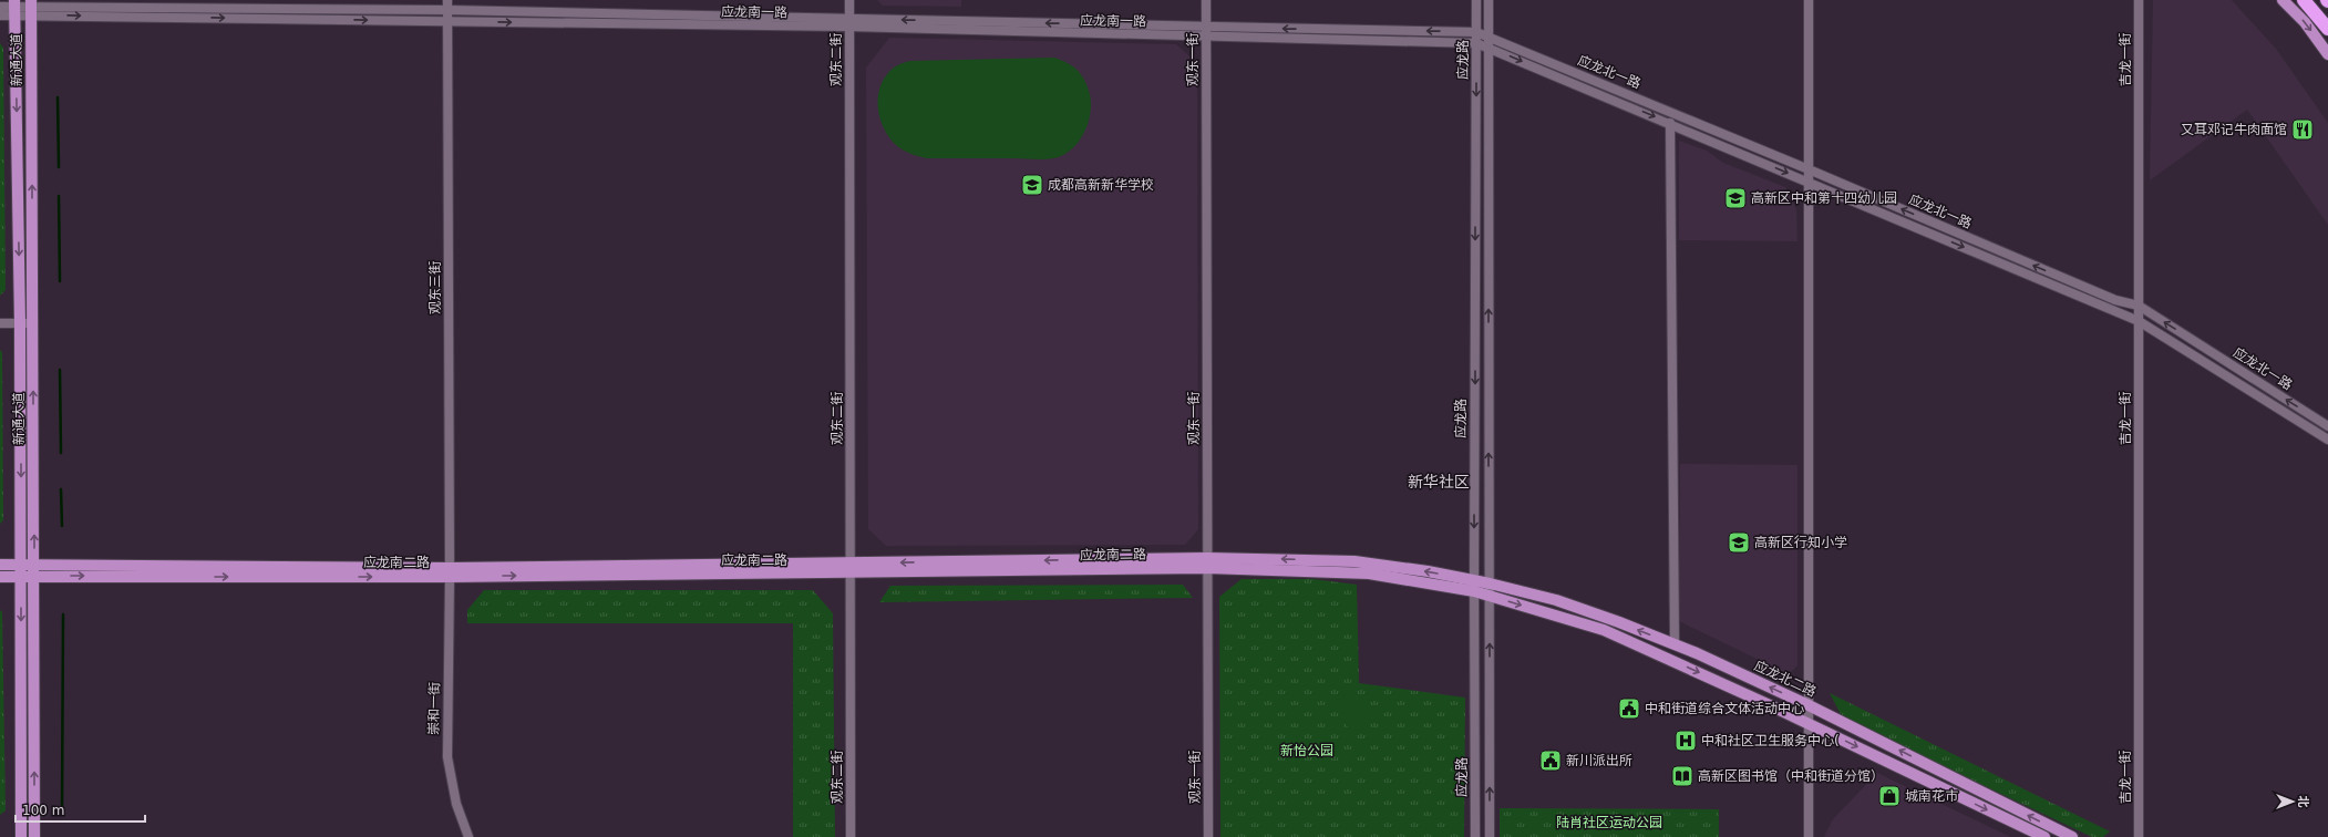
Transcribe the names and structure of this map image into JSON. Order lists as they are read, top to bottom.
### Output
{
  "streets": {
    "main road": ["新通大道", "应龙南二路", "应龙北二路"],
    "street": [
      "应龙南一路",
      "观东二街",
      "观东一街",
      "应龙路",
      "吉龙一街",
      "应龙北一路",
      "观东三街",
      "崇和一街"
    ]
  },
  "crossings": [
    ["应龙南一路", "新通大道"],
    ["应龙南一路", "观东二街"],
    ["应龙南一路", "观东一街"],
    ["应龙南一路", "应龙路"],
    ["应龙南一路", "应龙北一路"],
    ["应龙南一路", "观东三街"],
    ["新通大道", "应龙南二路"],
    ["观东二街", "应龙南二路"],
    ["观东一街", "应龙南二路"],
    ["应龙路", "应龙北一路"],
    ["应龙路", "应龙南二路"],
    ["应龙路", "应龙北二路"],
    ["吉龙一街", "应龙北一路"],
    ["观东三街", "应龙南二路"],
    ["观东三街", "崇和一街"],
    ["应龙南二路", "应龙北二路"],
    ["应龙南二路", "崇和一街"]
  ],
  "districts": ["新华社区"],
  "parks": ["新怡公园", "陆肖社区运动公园"],
  "places": {
    "restaurant": ["又耳邓记牛肉面馆"],
    "school or university": ["成都高新新华学校", "高新区中和第十四幼儿园", "高新区行知小学"],
    "public building": ["中和街道综合文体活动中心", "新川派出所"],
    "hospital": ["中和社区卫生服务中心("],
    "library": ["高新区图书馆（中和街道分馆）"],
    "shop": ["城南花市"]
  },
  "scale_bar": "100 m",
  "north": "right"
}
